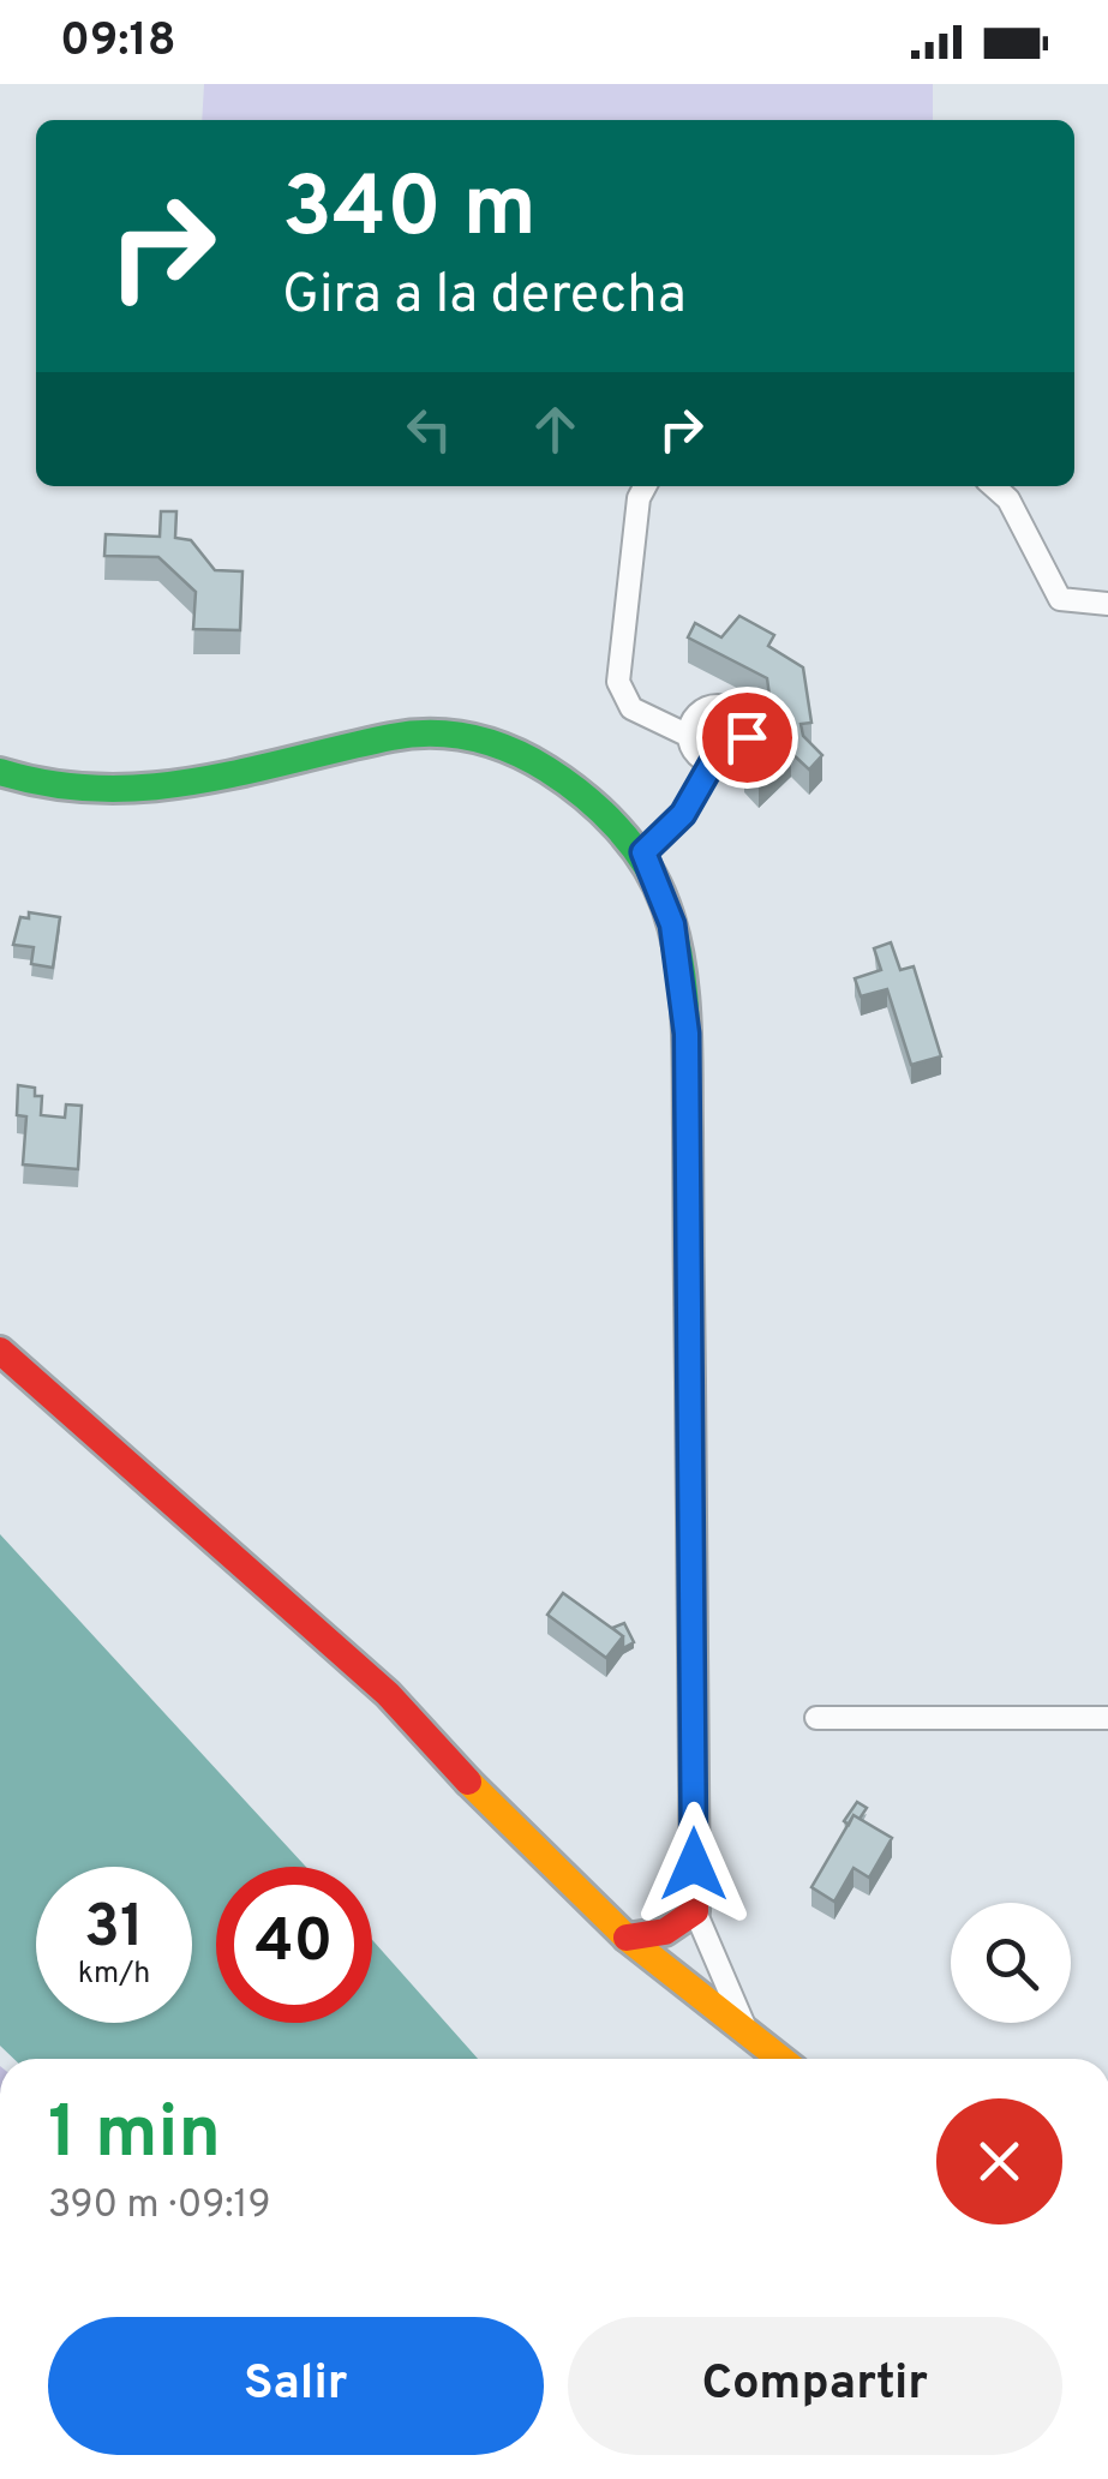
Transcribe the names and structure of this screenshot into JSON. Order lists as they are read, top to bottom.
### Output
{
  "page": {
    "status": "09:18",
    "turn": ["340 m", "Gira a la derecha"],
    "speed": "31 km/h",
    "limit": "40",
    "heading": ["1 min", "390 m · 09:19"],
    "buttons": ["Salir", "Compartir"]
  }
}
